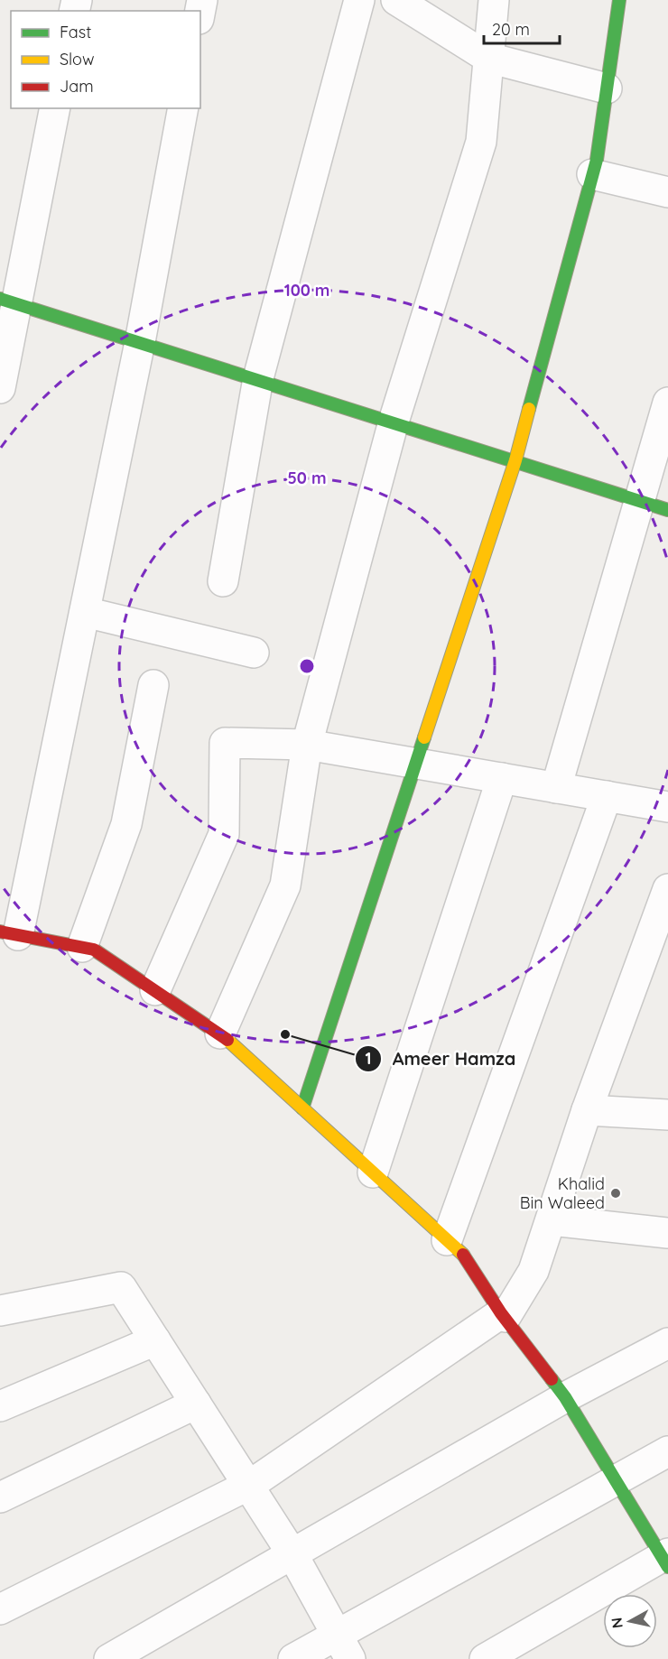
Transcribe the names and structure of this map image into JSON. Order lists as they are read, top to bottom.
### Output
{
  "places": ["Ameer Hamza", "Khalid Bin Waleed"],
  "legend": ["Fast", "Slow", "Jam"],
  "scale_bar": "20 m",
  "north": "left",
  "rings": ["100 m", "50 m"]
}
